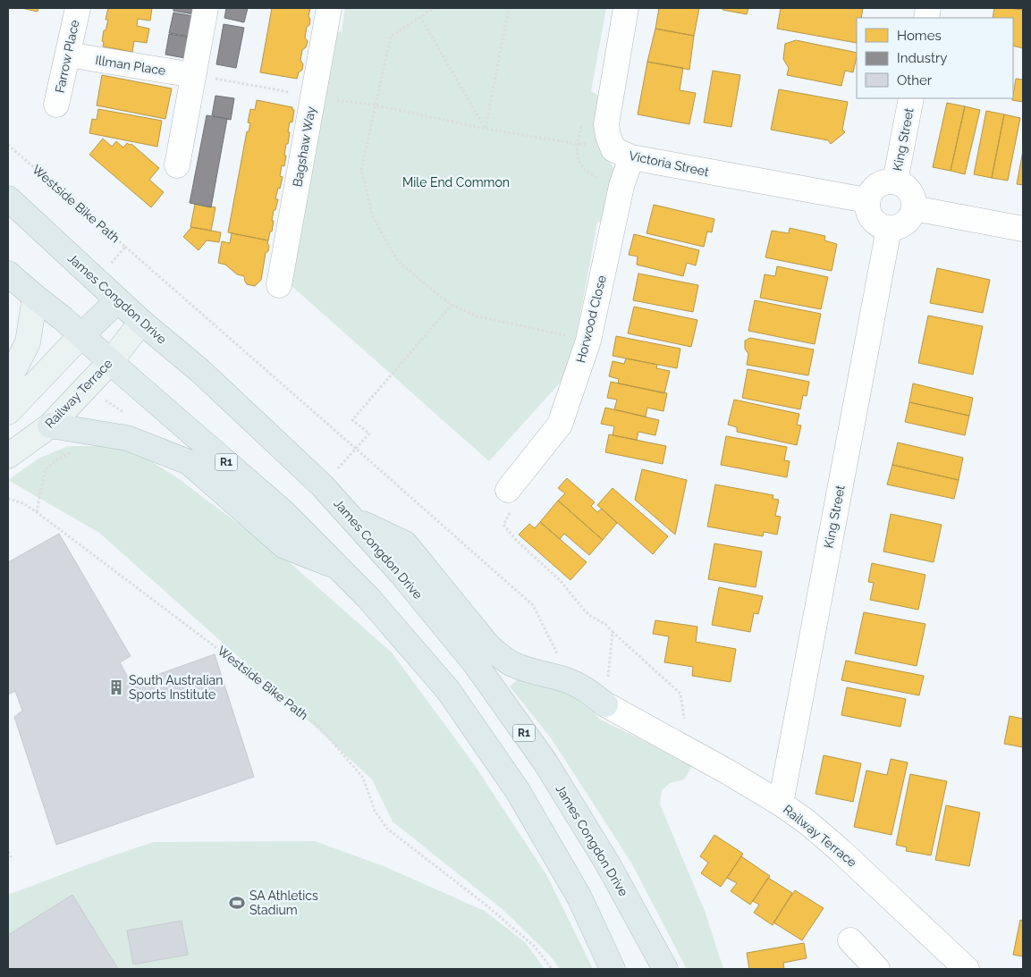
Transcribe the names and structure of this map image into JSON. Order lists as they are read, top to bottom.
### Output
{
  "streets": {
    "highway": ["James Congdon Drive", "R1"],
    "main road": ["Railway Terrace"],
    "street": [
      "Farrow Place",
      "Illman Place",
      "King Street",
      "Bagshaw Way",
      "Victoria Street",
      "Horwood Close"
    ],
    "path": ["Westside Bike Path"]
  },
  "crossings": [
    ["Farrow Place", "Illman Place"],
    ["King Street", "Victoria Street"],
    ["King Street", "Railway Terrace"],
    ["Victoria Street", "Horwood Close"],
    ["James Congdon Drive", "Railway Terrace"],
    ["Railway Terrace", "R1"]
  ],
  "parks": ["Mile End Common"],
  "places": {
    "building": ["South Australian Sports Institute"],
    "sports": ["SA Athletics Stadium"]
  },
  "legend": ["Homes", "Industry", "Other"]
}
